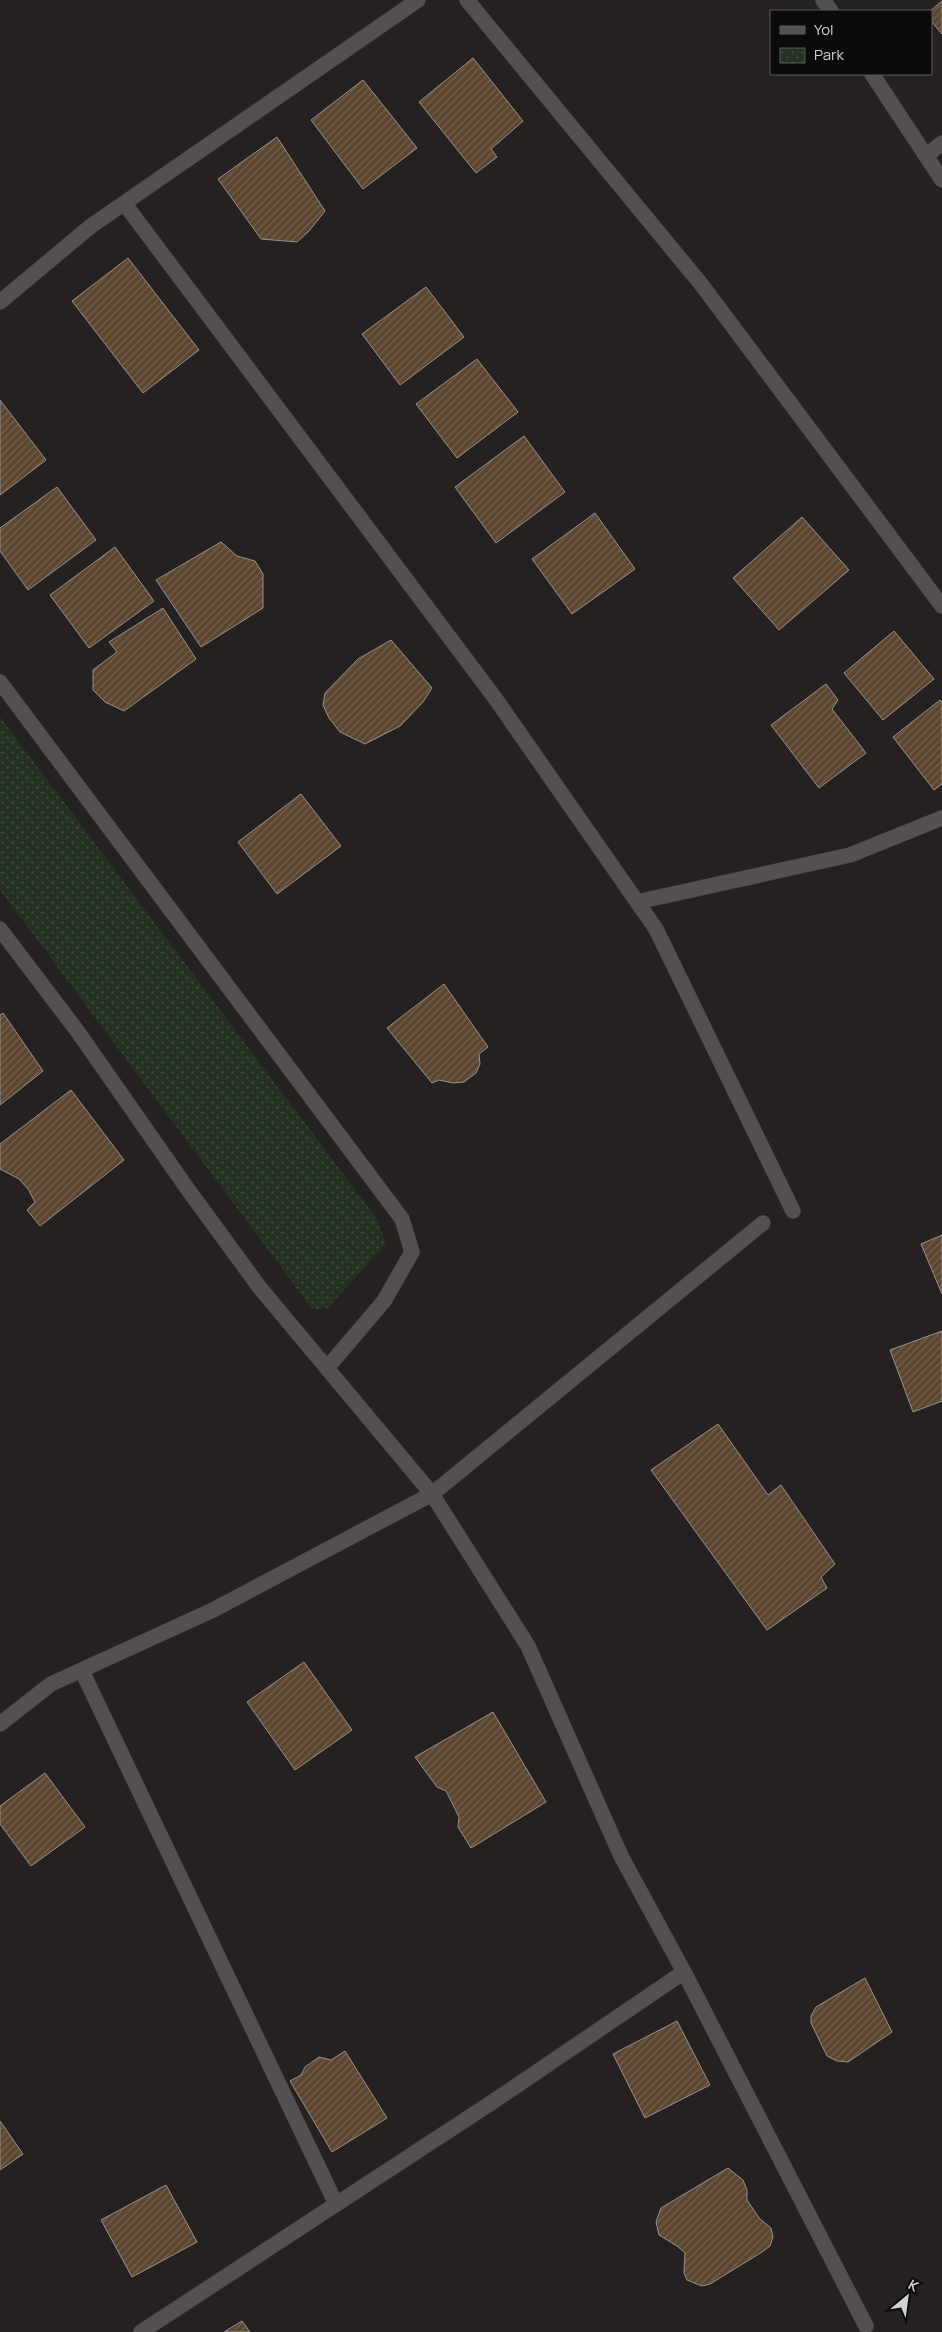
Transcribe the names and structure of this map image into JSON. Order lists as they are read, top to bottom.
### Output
{
  "legend": ["Yol", "Park"],
  "north": "top right"
}
